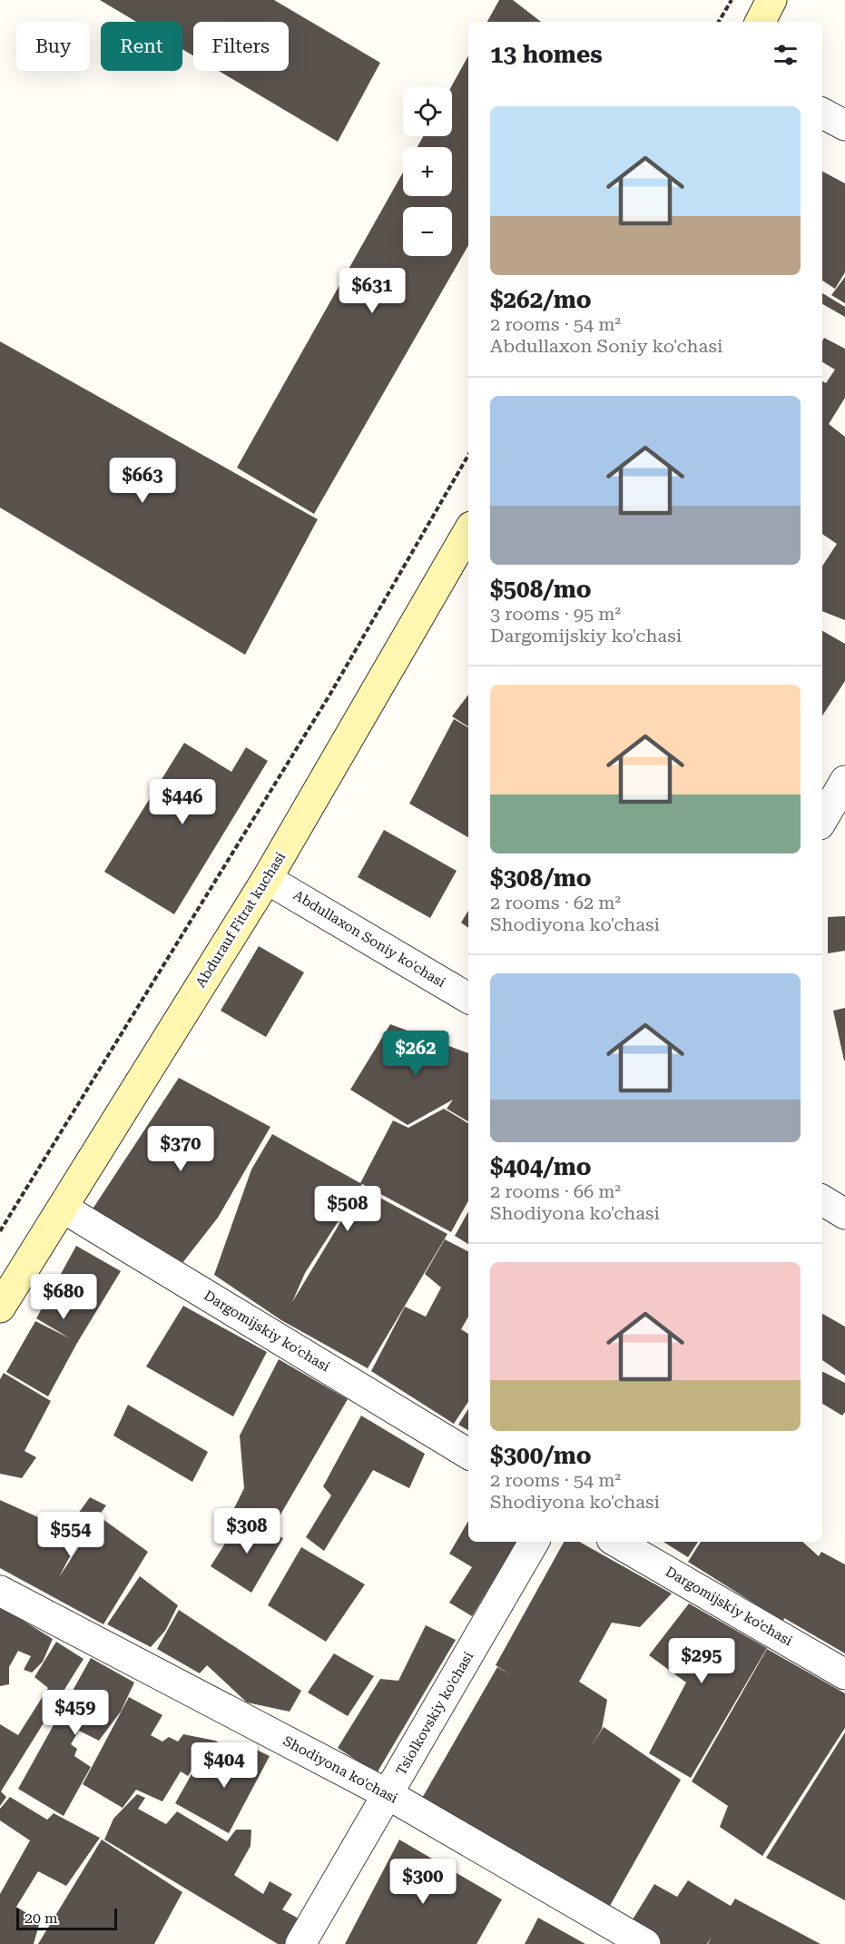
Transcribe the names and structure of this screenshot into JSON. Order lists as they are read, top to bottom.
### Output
{
  "streets": {
    "street": [
      "Abdurauf Fitrat kuchasi",
      "Abdullaxon Soniy ko'chasi",
      "Dargomijskiy ko'chasi",
      "Tsiolkovskiy ko'chasi",
      "Shodiyona ko'chasi"
    ]
  },
  "crossings": [
    ["Abdurauf Fitrat kuchasi", "Abdullaxon Soniy ko'chasi"],
    ["Abdurauf Fitrat kuchasi", "Dargomijskiy ko'chasi"],
    ["Tsiolkovskiy ko'chasi", "Shodiyona ko'chasi"]
  ],
  "scale_bar": "20 m",
  "page": {
    "chip": ["Buy", "Rent", "Filters"],
    "heading": "13 homes",
    "map_buttons": ["+", "−"],
    "list": [
      {
        "name": "$262/mo",
        "note": "2 rooms · 54 m² · Abdullaxon Soniy ko'chasi"
      },
      {
        "name": "$508/mo",
        "note": "3 rooms · 95 m² · Dargomijskiy ko'chasi"
      },
      {
        "name": "$308/mo",
        "note": "2 rooms · 62 m² · Shodiyona ko'chasi"
      },
      {
        "name": "$404/mo",
        "note": "2 rooms · 66 m² · Shodiyona ko'chasi"
      },
      {
        "name": "$300/mo",
        "note": "2 rooms · 54 m² · Shodiyona ko'chasi"
      }
    ],
    "price": [
      "$631",
      "$663",
      "$446",
      "$262",
      "$370",
      "$508",
      "$680",
      "$308",
      "$554",
      "$295",
      "$459",
      "$404",
      "$300"
    ],
    "scale": "20 m"
  }
}
